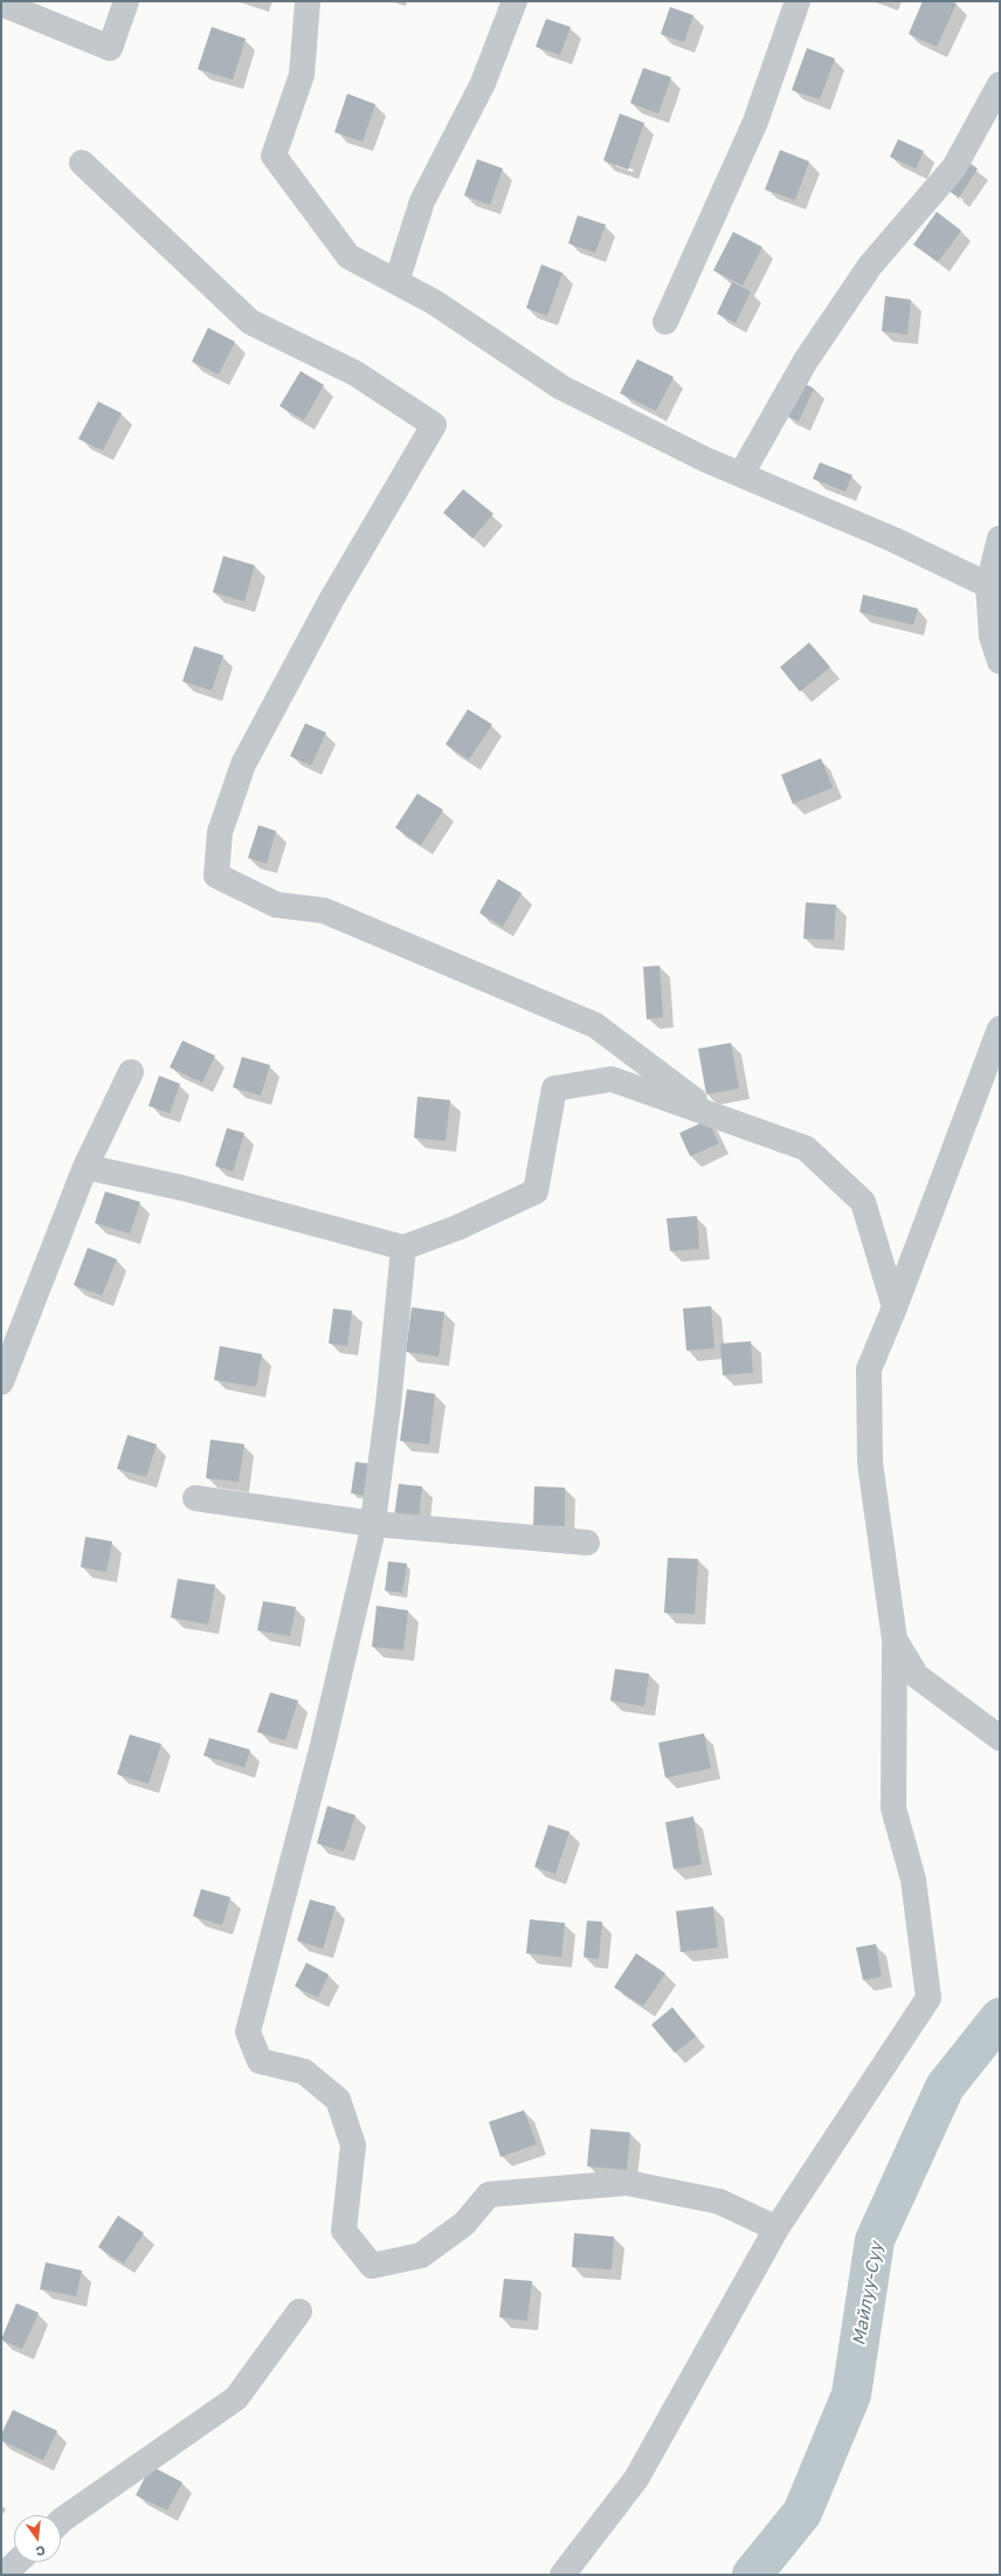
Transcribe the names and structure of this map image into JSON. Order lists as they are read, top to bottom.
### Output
{
  "water": ["Майлуу-Суу"],
  "north": "bottom"
}
